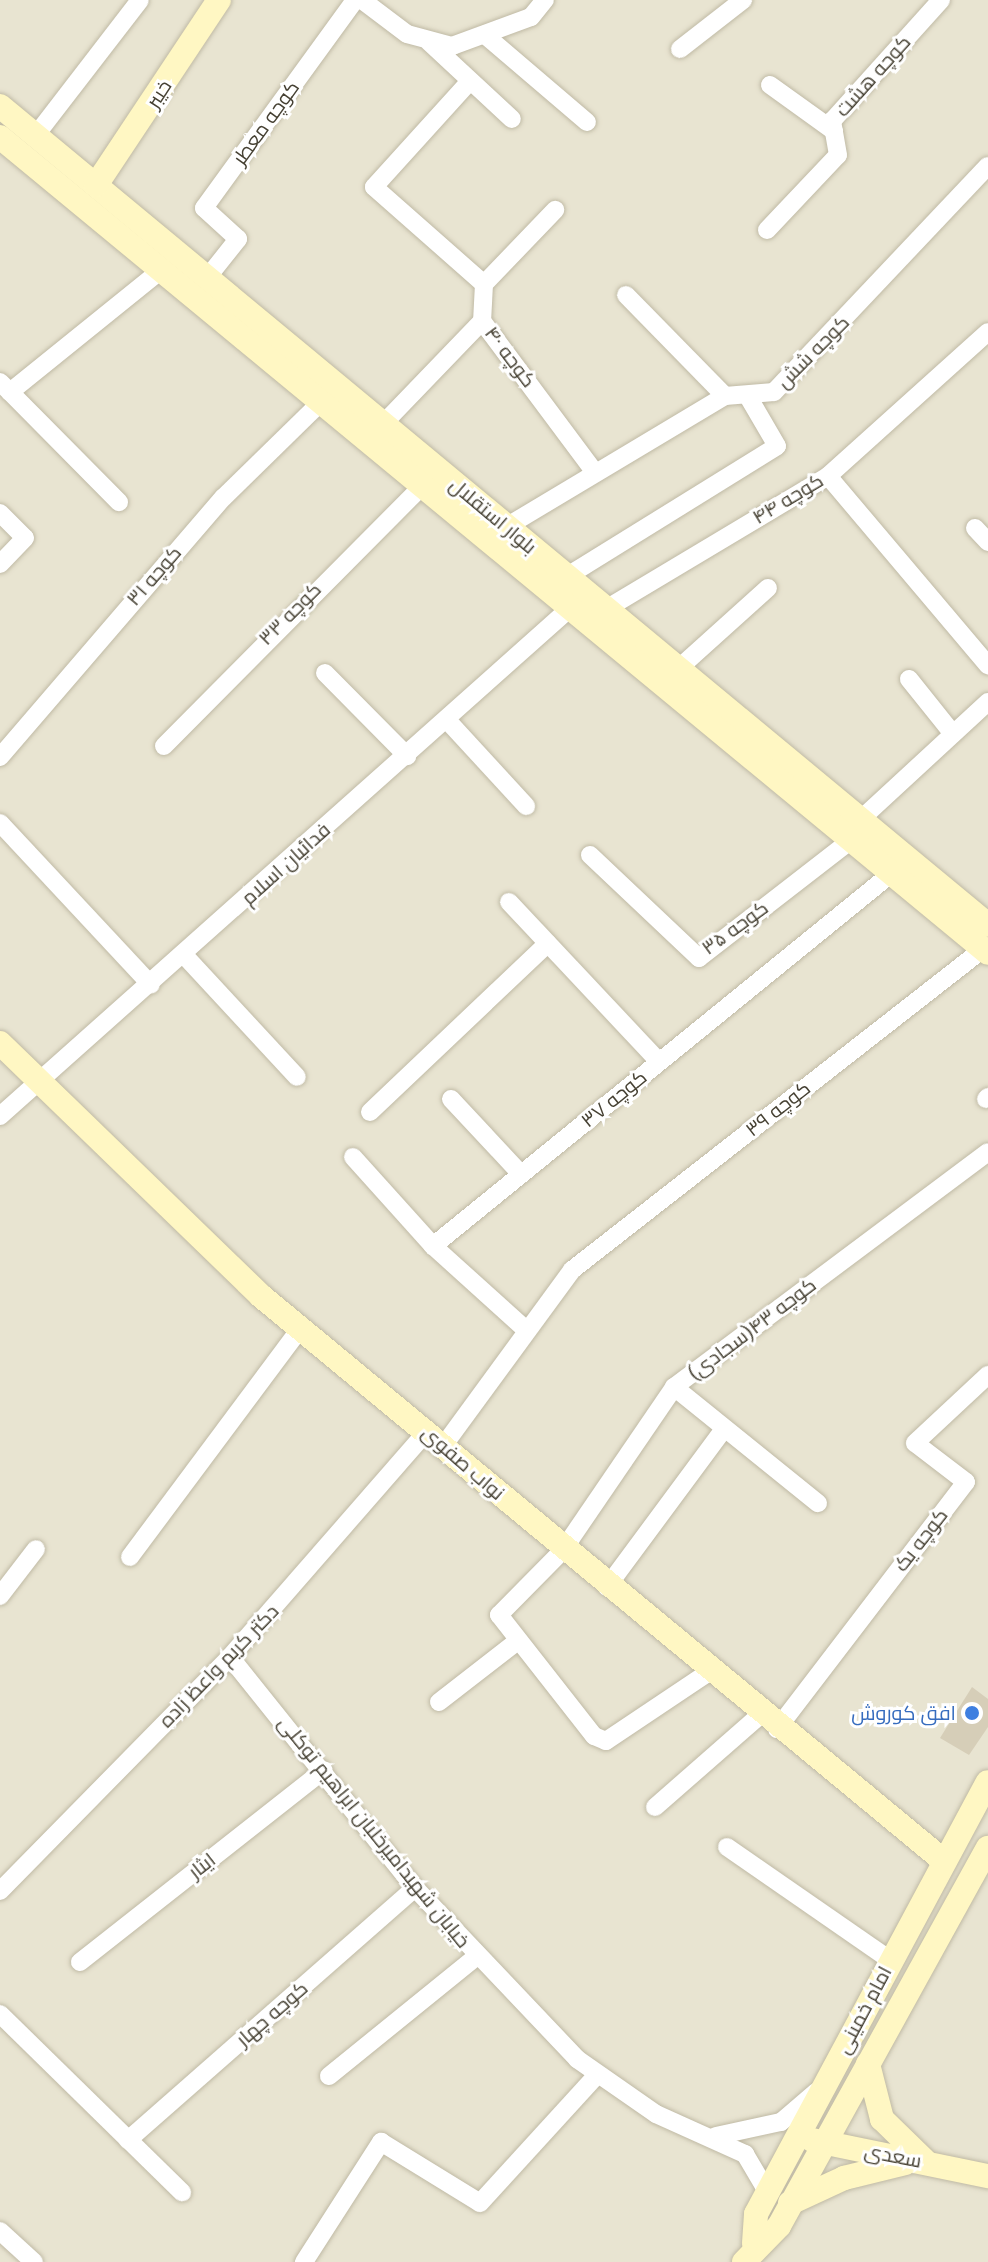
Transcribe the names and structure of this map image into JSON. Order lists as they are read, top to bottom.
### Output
{
  "streets": {
    "main road": [
      "خیبر",
      "بلوار استقلال",
      "نواب صفوی",
      "امام خمینی",
      "سعدی"
    ],
    "street": [
      "کوچه هشت",
      "کوچه معطر",
      "کوچه شش",
      "کوچه ۴۰",
      "کوچه ۴۴",
      "کوچه ۳۱",
      "کوچه ۳۳",
      "فدائیان اسلام",
      "کوچه ۳۵",
      "کوچه ۳۷",
      "کوچه ۳۹",
      "کوچه ۴۳(سجادی)",
      "کوچه یک",
      "دکتر کریم واعظ زاده",
      "خیابان شهیدامیرخلبان ابراهیم توکلی",
      "ایثار",
      "کوچه چهار"
    ]
  },
  "crossings": [
    ["خیبر", "بلوار استقلال"],
    ["کوچه معطر", "بلوار استقلال"],
    ["کوچه ۴۰", "بلوار استقلال"],
    ["کوچه ۴۴", "بلوار استقلال"],
    ["بلوار استقلال", "کوچه ۳۱"],
    ["بلوار استقلال", "کوچه ۳۳"],
    ["بلوار استقلال", "فدائیان اسلام"],
    ["بلوار استقلال", "کوچه ۳۵"],
    ["بلوار استقلال", "کوچه ۳۷"],
    ["بلوار استقلال", "کوچه ۳۹"],
    ["فدائیان اسلام", "نواب صفوی"],
    ["کوچه ۳۹", "دکتر کریم واعظ زاده"],
    ["کوچه ۴۳(سجادی)", "نواب صفوی"],
    ["نواب صفوی", "کوچه یک"],
    ["نواب صفوی", "دکتر کریم واعظ زاده"],
    ["نواب صفوی", "امام خمینی"],
    ["دکتر کریم واعظ زاده", "خیابان شهیدامیرخلبان ابراهیم توکلی"],
    ["خیابان شهیدامیرخلبان ابراهیم توکلی", "ایثار"],
    ["خیابان شهیدامیرخلبان ابراهیم توکلی", "امام خمینی"],
    ["خیابان شهیدامیرخلبان ابراهیم توکلی", "کوچه چهار"],
    ["امام خمینی", "سعدی"]
  ],
  "places": ["افق کوروش"]
}
